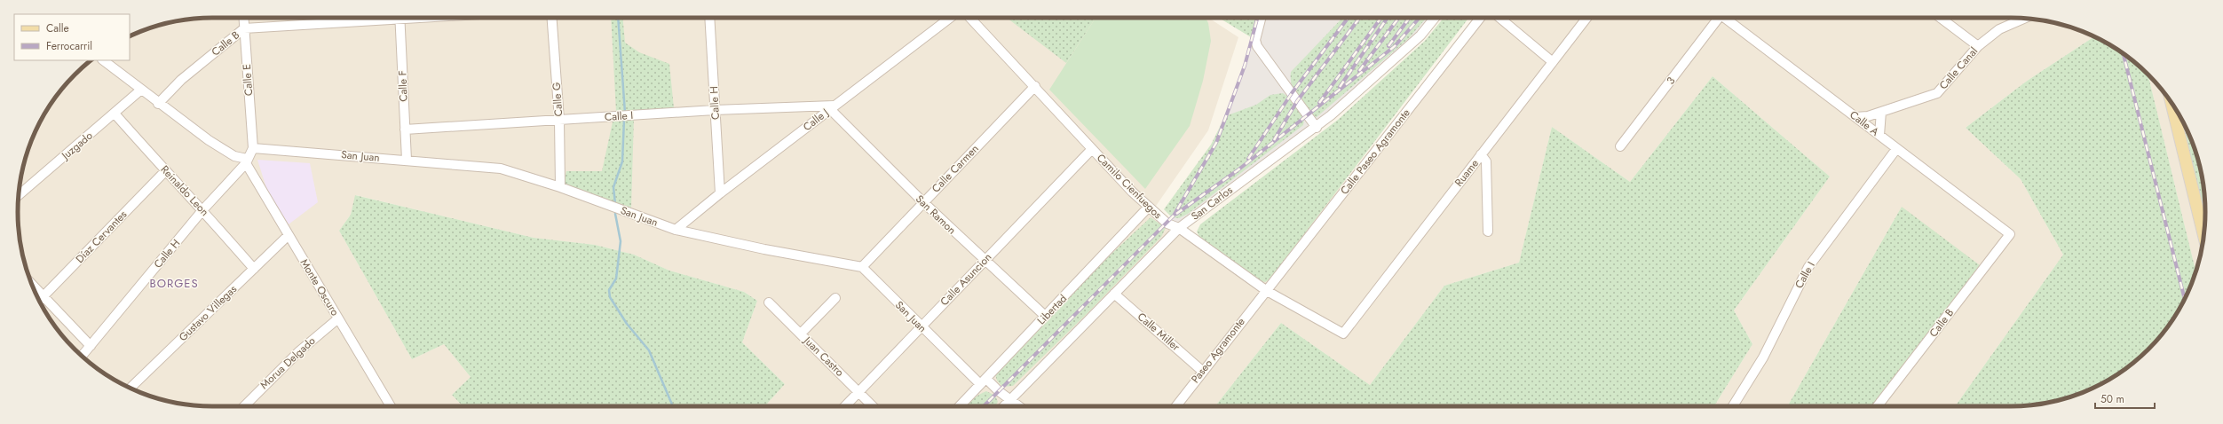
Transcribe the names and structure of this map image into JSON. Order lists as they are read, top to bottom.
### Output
{
  "streets": {
    "street": [
      "Calle B",
      "Calle Canal",
      "Calle E",
      "3",
      "Calle F",
      "Calle G",
      "Calle H",
      "Calle I",
      "Calle J",
      "Calle A",
      "Juzgado",
      "Calle Paseo Agramonte",
      "San Juan",
      "Calle Carmen",
      "Ruame",
      "Camilo Cienfuegos",
      "Reinaldo Leon",
      "San Carlos",
      "San Ramon",
      "Díaz Cervantes",
      "Calle Asuncion",
      "Monte Oscuro",
      "Libertad",
      "Gustavo Villegas",
      "Calle Miller",
      "Paseo Agramonte",
      "Juan Castro",
      "Morua Delgado"
    ]
  },
  "crossings": [
    ["Calle B", "Calle E"],
    ["Calle B", "Calle A"],
    ["Calle Canal", "Calle A"],
    ["Calle E", "Calle H"],
    ["Calle E", "San Juan"],
    ["Calle F", "Calle I"],
    ["Calle F", "San Juan"],
    ["Calle G", "Calle I"],
    ["Calle G", "San Juan"],
    ["Calle H", "Calle I"],
    ["Calle H", "Calle J"],
    ["Calle H", "San Juan"],
    ["Calle H", "Reinaldo Leon"],
    ["Calle H", "Monte Oscuro"],
    ["Calle I", "Calle J"],
    ["Calle I", "Calle A"],
    ["Calle I", "San Ramon"],
    ["Calle J", "San Juan"],
    ["Calle J", "San Ramon"],
    ["Juzgado", "Reinaldo Leon"],
    ["Calle Paseo Agramonte", "Camilo Cienfuegos"],
    ["Calle Paseo Agramonte", "Paseo Agramonte"],
    ["San Juan", "Calle Carmen"],
    ["San Juan", "San Carlos"],
    ["San Juan", "Calle Asuncion"],
    ["San Juan", "Libertad"],
    ["Calle Carmen", "Camilo Cienfuegos"],
    ["Calle Carmen", "San Ramon"],
    ["Ruame", "Camilo Cienfuegos"],
    ["Camilo Cienfuegos", "San Carlos"],
    ["Camilo Cienfuegos", "Calle Asuncion"],
    ["Camilo Cienfuegos", "Libertad"],
    ["Camilo Cienfuegos", "Paseo Agramonte"],
    ["Reinaldo Leon", "Díaz Cervantes"],
    ["Reinaldo Leon", "Gustavo Villegas"],
    ["San Carlos", "Calle Miller"],
    ["San Ramon", "Calle Asuncion"],
    ["San Ramon", "Libertad"],
    ["Calle Asuncion", "Juan Castro"],
    ["Monte Oscuro", "Gustavo Villegas"],
    ["Monte Oscuro", "Morua Delgado"],
    ["Calle Miller", "Paseo Agramonte"]
  ],
  "districts": ["BORGES"],
  "legend": ["Calle", "Ferrocarril"],
  "scale_bar": "50 m"
}
